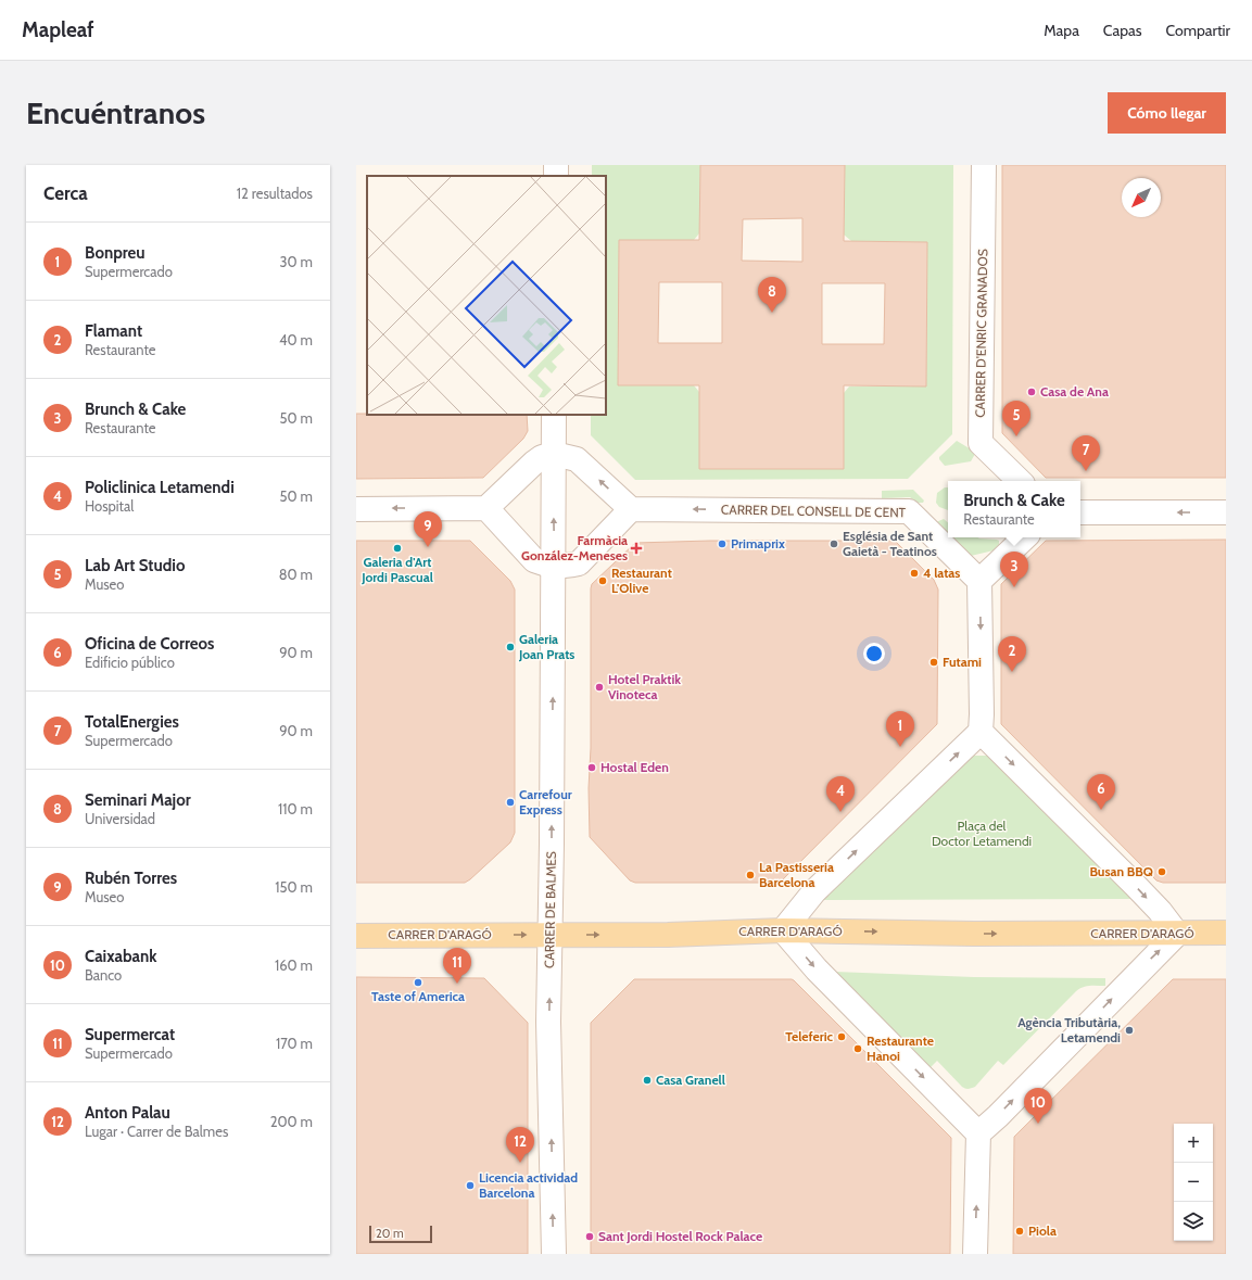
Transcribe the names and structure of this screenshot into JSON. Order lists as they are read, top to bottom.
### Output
{
  "streets": {
    "main road": ["CARRER D'ARAGÓ"],
    "street": ["CARRER D'ENRIC GRANADOS", "CARRER DEL CONSELL DE CENT", "CARRER DE BALMES"]
  },
  "crossings": [
    ["CARRER DE BALMES", "CARRER D'ARAGÓ"]
  ],
  "one_way": ["CARRER DEL CONSELL DE CENT", "CARRER DE BALMES", "CARRER D'ARAGÓ"],
  "parks": ["Plaça del Doctor Letamendi"],
  "places": {
    "other": [
      "Casa de Ana",
      "Primaprix",
      "Església de Sant Gaietà - Teatinos",
      "Galeria d'Art Jordi Pascual",
      "4 latas",
      "Restaurant L'Olive",
      "Galeria Joan Prats",
      "Futami",
      "Hotel Praktik Vinoteca",
      "Hostal Eden",
      "Carrefour Express",
      "Busan BBQ",
      "La Pastisseria Barcelona",
      "Taste of America",
      "Agència Tributària, Letamendi",
      "Teleferic",
      "Restaurante Hanoi",
      "Casa Granell",
      "Licencia actividad Barcelona",
      "Piola",
      "Sant Jordi Hostel Rock Palace"
    ],
    "health": ["Farmàcia González-Meneses"]
  },
  "scale_bar": "20 m",
  "north": "bottom left",
  "page": {
    "header": "Mapleaf",
    "nav": ["Mapa", "Capas", "Compartir"],
    "buttons": "Cómo llegar",
    "title": "Encuéntranos",
    "heading": ["Cerca", "12 resultados"],
    "list": [
      {
        "mark": "1",
        "name": "Bonpreu",
        "note": "Supermercado",
        "value": "30 m"
      },
      {
        "mark": "2",
        "name": "Flamant",
        "note": "Restaurante",
        "value": "40 m"
      },
      {
        "mark": "3",
        "name": "Brunch & Cake",
        "note": "Restaurante",
        "value": "50 m"
      },
      {
        "mark": "4",
        "name": "Policlinica Letamendi",
        "note": "Hospital",
        "value": "50 m"
      },
      {
        "mark": "5",
        "name": "Lab Art Studio",
        "note": "Museo",
        "value": "80 m"
      },
      {
        "mark": "6",
        "name": "Oficina de Correos",
        "note": "Edificio público",
        "value": "90 m"
      },
      {
        "mark": "7",
        "name": "TotalEnergies",
        "note": "Supermercado",
        "value": "90 m"
      },
      {
        "mark": "8",
        "name": "Seminari Major",
        "note": "Universidad",
        "value": "110 m"
      },
      {
        "mark": "9",
        "name": "Rubén Torres",
        "note": "Museo",
        "value": "150 m"
      },
      {
        "mark": "10",
        "name": "Caixabank",
        "note": "Banco",
        "value": "160 m"
      },
      {
        "mark": "11",
        "name": "Supermercat",
        "note": "Supermercado",
        "value": "170 m"
      },
      {
        "mark": "12",
        "name": "Anton Palau",
        "note": "Lugar · Carrer de Balmes",
        "value": "200 m"
      }
    ],
    "pins": [
      "8",
      "5",
      "7",
      "9",
      "3",
      "2",
      "1",
      "6",
      "4",
      "11",
      "10",
      "12"
    ],
    "popup": ["Brunch & Cake", "Restaurante"],
    "map_buttons": ["+", "−"],
    "scale": "20 m"
  }
}
